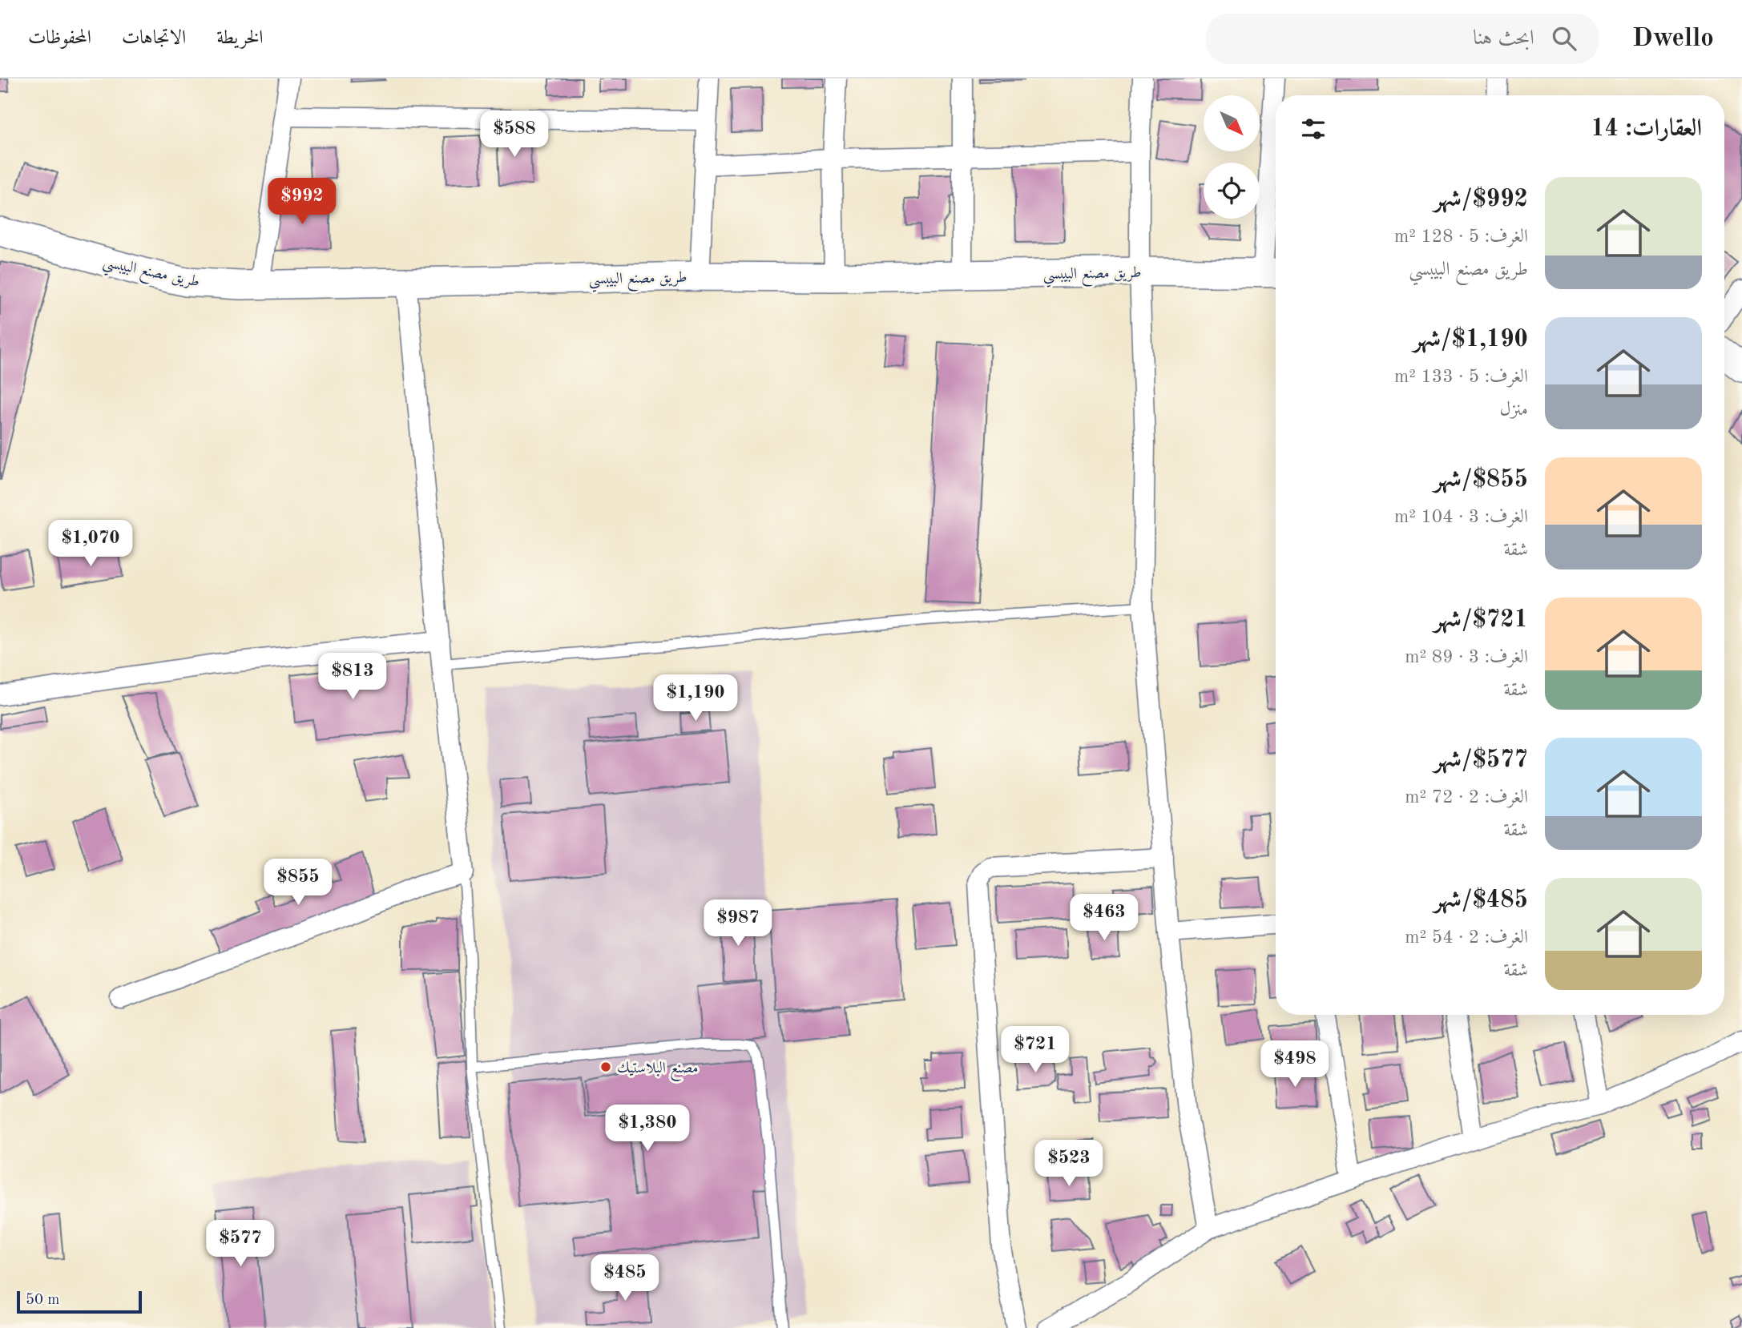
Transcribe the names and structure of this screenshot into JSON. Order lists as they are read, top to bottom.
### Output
{
  "streets": {
    "main road": ["طريق مصنع البيبسي"]
  },
  "places": ["مصنع البلاستيك"],
  "scale_bar": "50 m",
  "north": "bottom right",
  "page": {
    "header": "Dwello",
    "search": "ابحث هنا",
    "nav": ["الخريطة", "الاتجاهات", "المحفوظات"],
    "heading": "العقارات: 14",
    "price": [
      "$588",
      "$992",
      "$1,070",
      "$813",
      "$1,190",
      "$855",
      "$463",
      "$987",
      "$721",
      "$498",
      "$1,380",
      "$523",
      "$577",
      "$485"
    ],
    "list": [
      {
        "name": "$992/شهر",
        "note": "الغرف: 5 · 128 m² · طريق مصنع البيبسي"
      },
      {
        "name": "$1,190/شهر",
        "note": "الغرف: 5 · 133 m² · منزل"
      },
      {
        "name": "$855/شهر",
        "note": "الغرف: 3 · 104 m² · شقة"
      },
      {
        "name": "$721/شهر",
        "note": "الغرف: 3 · 89 m² · شقة"
      },
      {
        "name": "$577/شهر",
        "note": "الغرف: 2 · 72 m² · شقة"
      },
      {
        "name": "$485/شهر",
        "note": "الغرف: 2 · 54 m² · شقة"
      }
    ],
    "scale": "50 m"
  }
}
